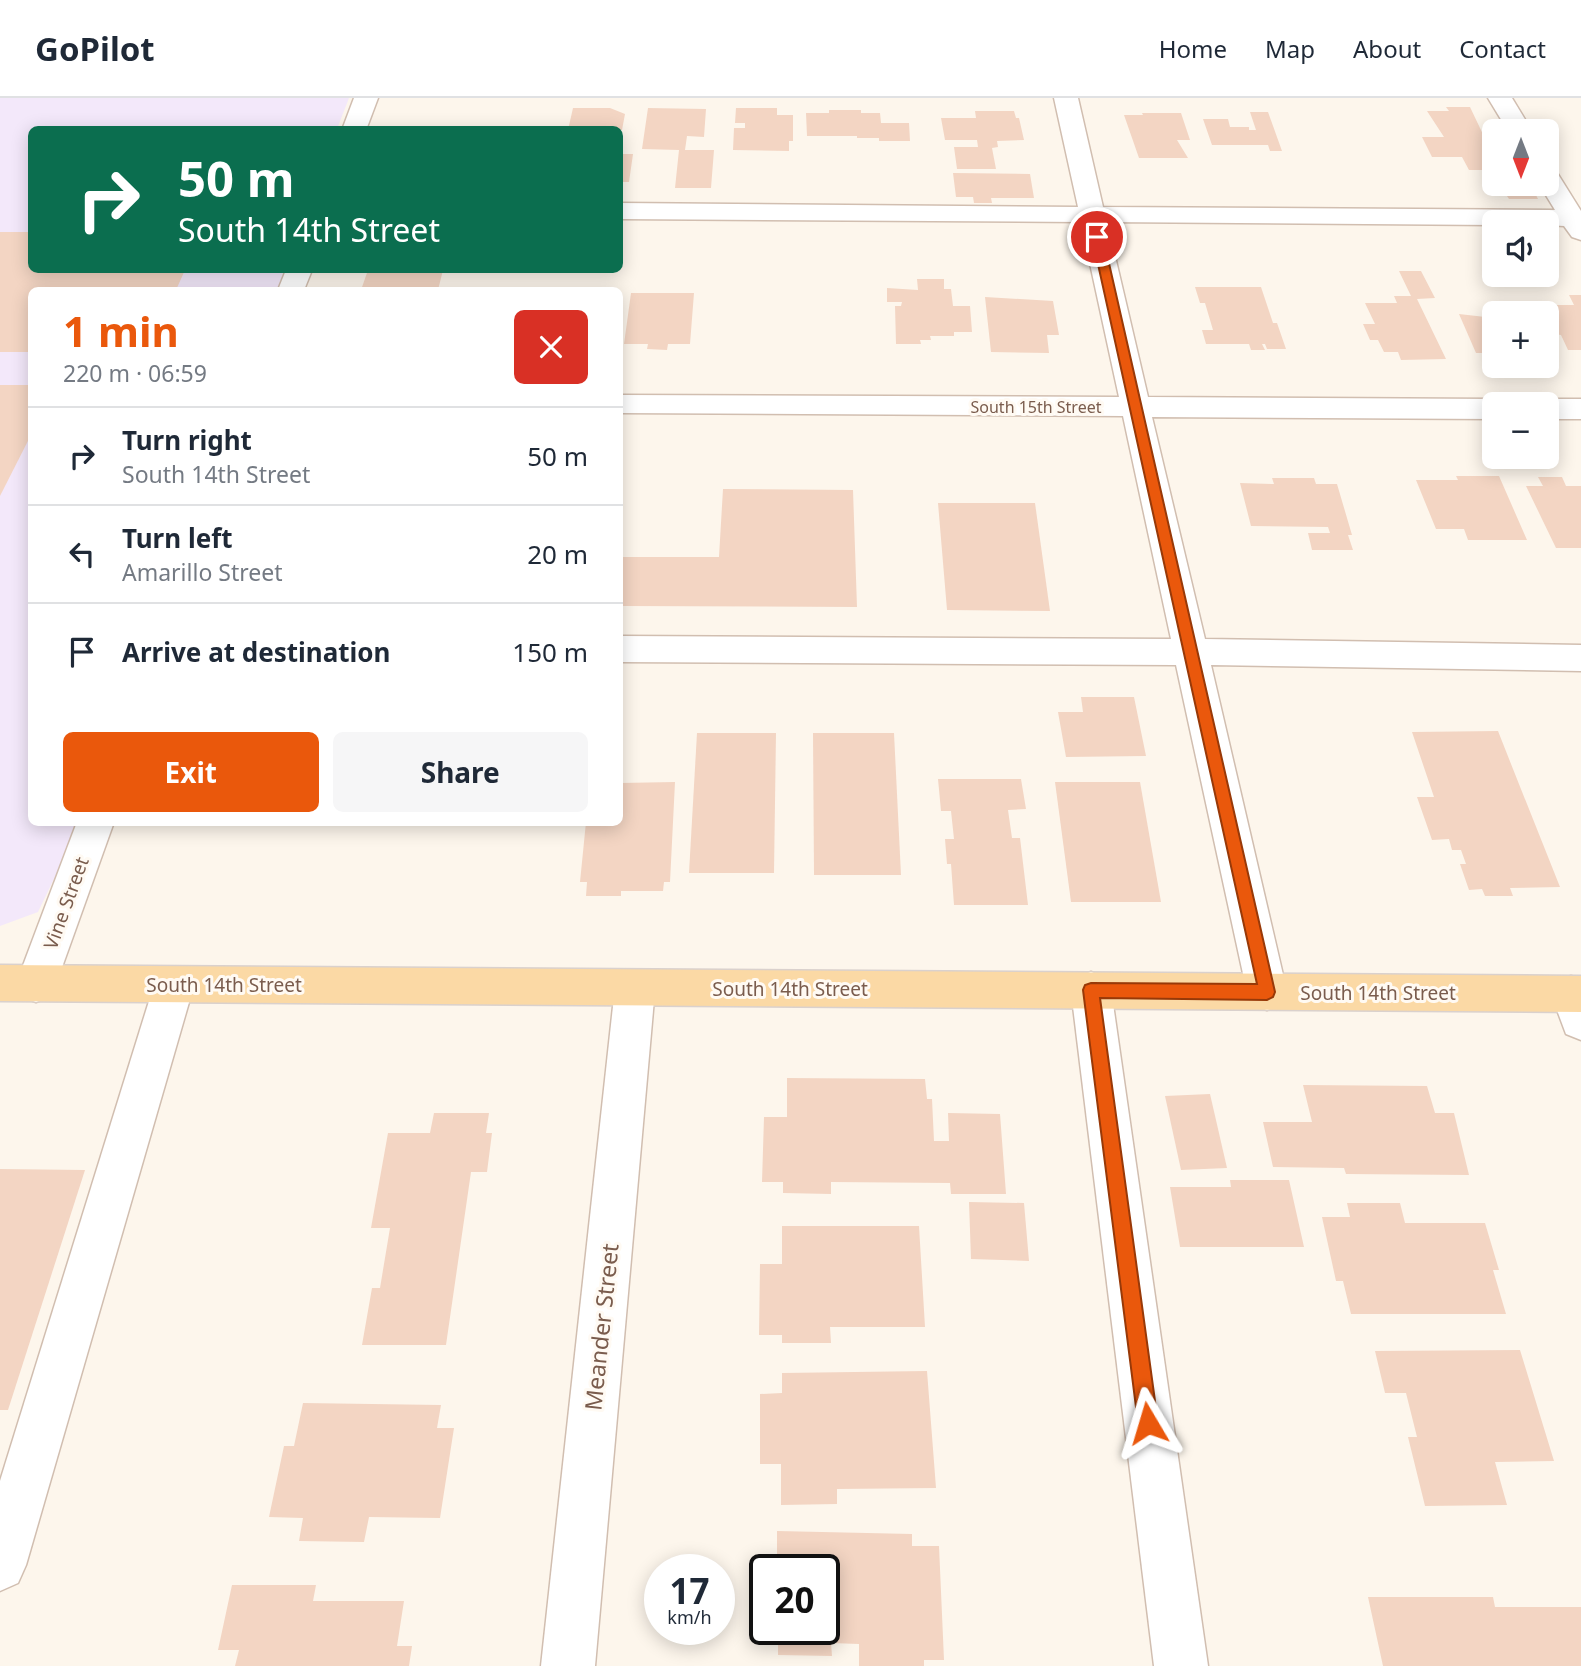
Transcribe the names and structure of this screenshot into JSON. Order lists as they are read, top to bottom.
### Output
{
  "streets": {
    "main road": ["South 14th Street"],
    "street": ["South 15th Street", "Vine Street", "Meander Street"]
  },
  "crossings": [
    ["Vine Street", "South 14th Street"],
    ["South 14th Street", "Meander Street"]
  ],
  "north": "bottom",
  "page": {
    "header": "GoPilot",
    "nav": [
      "Home",
      "Map",
      "About",
      "Contact"
    ],
    "map_buttons": ["+", "−"],
    "turn": ["50 m", "South 14th Street"],
    "heading": ["1 min", "220 m · 06:59"],
    "list": [
      {
        "name": "Turn right",
        "note": "South 14th Street",
        "value": "50 m"
      },
      {
        "name": "Turn left",
        "note": "Amarillo Street",
        "value": "20 m"
      },
      {
        "name": "Arrive at destination",
        "value": "150 m"
      }
    ],
    "buttons": ["Exit", "Share"],
    "speed": "17 km/h",
    "limit": "20"
  }
}
